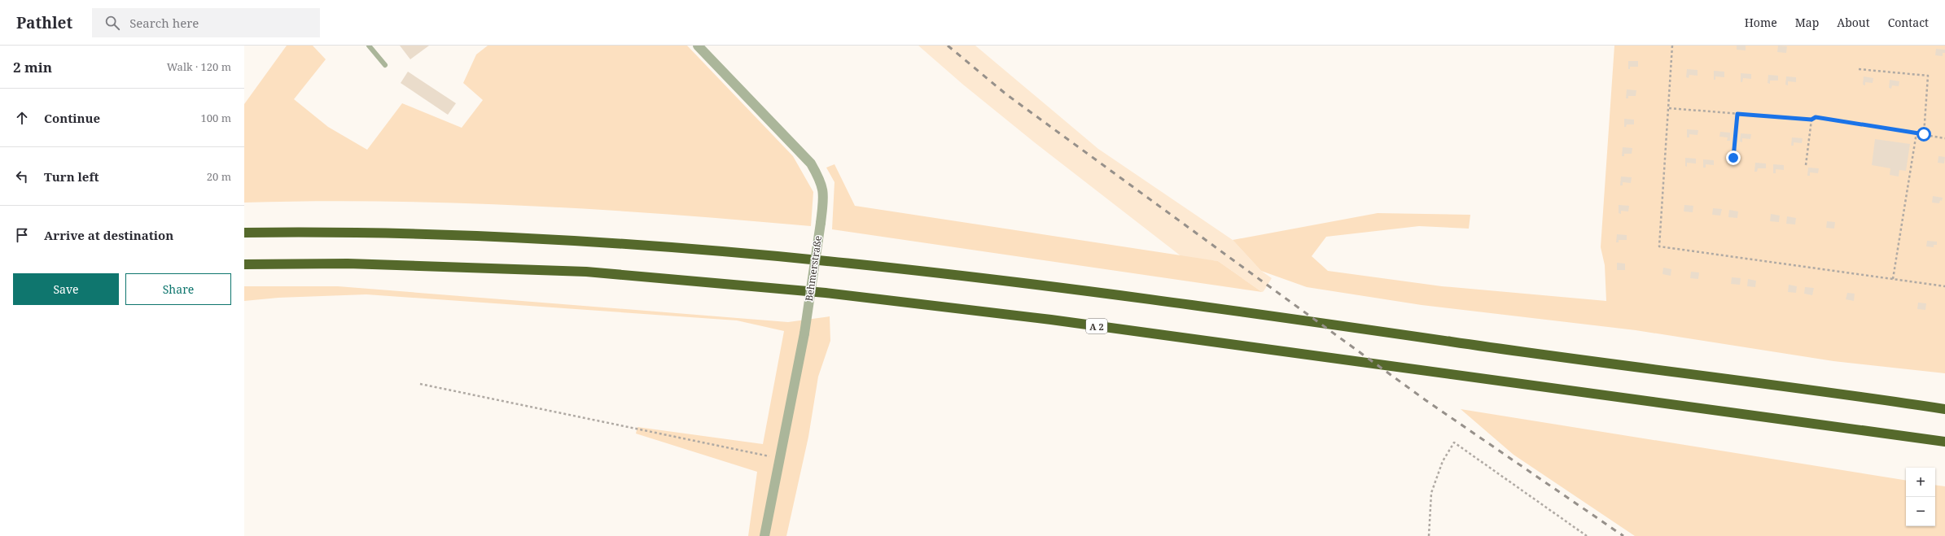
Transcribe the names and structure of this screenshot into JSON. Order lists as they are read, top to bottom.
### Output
{
  "streets": {
    "highway": ["A 2"],
    "street": ["Behmerstraße"]
  },
  "page": {
    "header": "Pathlet",
    "search": "Search here",
    "nav": [
      "Home",
      "Map",
      "About",
      "Contact"
    ],
    "heading": ["2 min", "Walk · 120 m"],
    "list": [
      ["Continue", "100 m"],
      ["Turn left", "20 m"],
      "Arrive at destination"
    ],
    "buttons": ["Save", "Share"],
    "map_buttons": ["+", "−"]
  }
}
